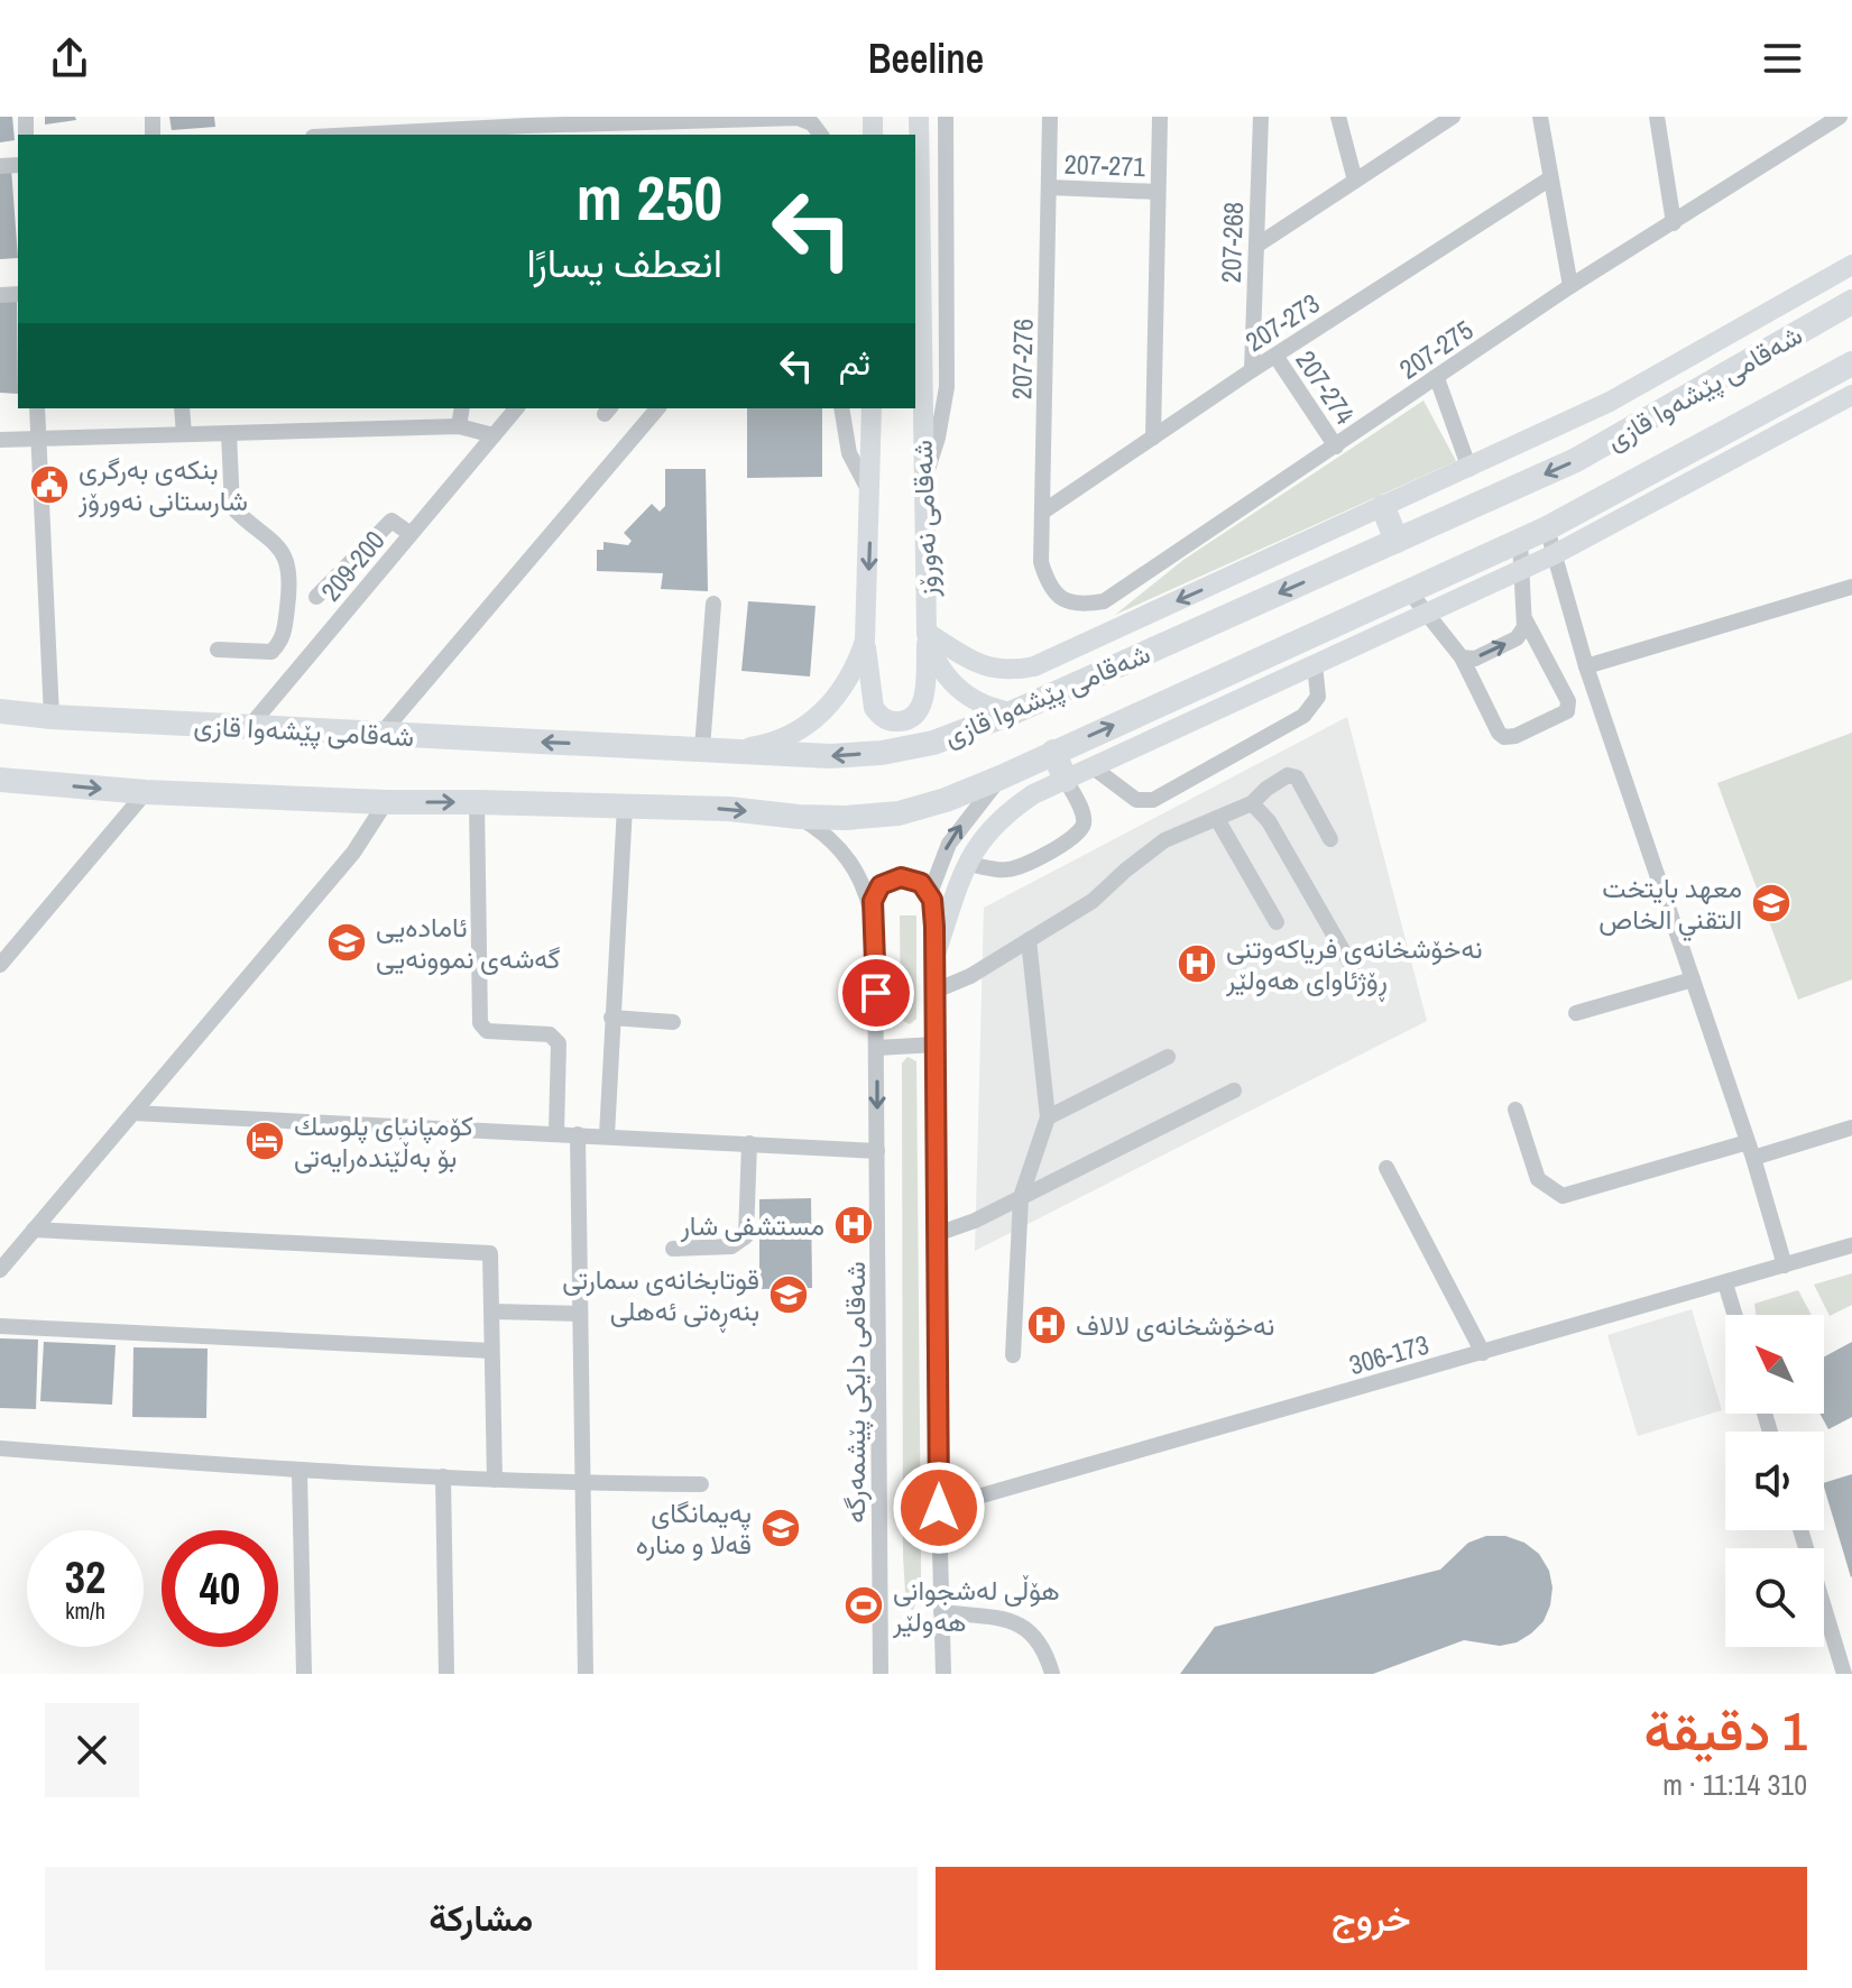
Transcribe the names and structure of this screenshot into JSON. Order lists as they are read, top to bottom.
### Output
{
  "streets": {
    "highway": ["شەقامی پێشەوا قازی"],
    "main road": ["شەقامی نەورۆز"],
    "street": [
      "207-271",
      "207-268",
      "207-273",
      "207-275",
      "207-276",
      "207-274",
      "209-200",
      "306-173",
      "شەقامی دایکی پێشمەرگە"
    ]
  },
  "crossings": [
    ["207-271", "207-276"],
    ["207-268", "207-273"],
    ["207-273", "207-276"],
    ["207-273", "207-274"],
    ["207-275", "207-276"],
    ["207-275", "207-274"],
    ["شەقامی پێشەوا قازی", "شەقامی نەورۆز"],
    ["شەقامی پێشەوا قازی", "209-200"],
    ["شەقامی پێشەوا قازی", "شەقامی دایکی پێشمەرگە"]
  ],
  "places": {
    "public building": ["بنکەی بەرگری شارستانی نەورۆز"],
    "school or university": [
      "معهد بايتخت التقني الخاص",
      "ئامادەیی گەشەی نموونەیی",
      "قوتابخانەی سمارتی بنەڕەتی ئەهلی",
      "پەیمانگای قەلا و منارە"
    ],
    "hospital": ["نەخۆشخانەی فریاکەوتنی ڕۆژئاوای هەولێر", "مستشفى شار", "نەخۆشخانەی لالاف"],
    "hotel": ["کۆمپانیای پلوسك بۆ بەڵێندەرایەتی"],
    "sports": ["هۆڵی لەشجوانی هەولێر"]
  },
  "north": "top left",
  "page": {
    "header": "Beeline",
    "turn": ["250 m", "انعطف يسارًا"],
    "then": "ثم",
    "speed": "32 km/h",
    "limit": "40",
    "heading": ["1 دقيقة", "310 m · 11:14"],
    "buttons": ["خروج", "مشاركة"]
  }
}
